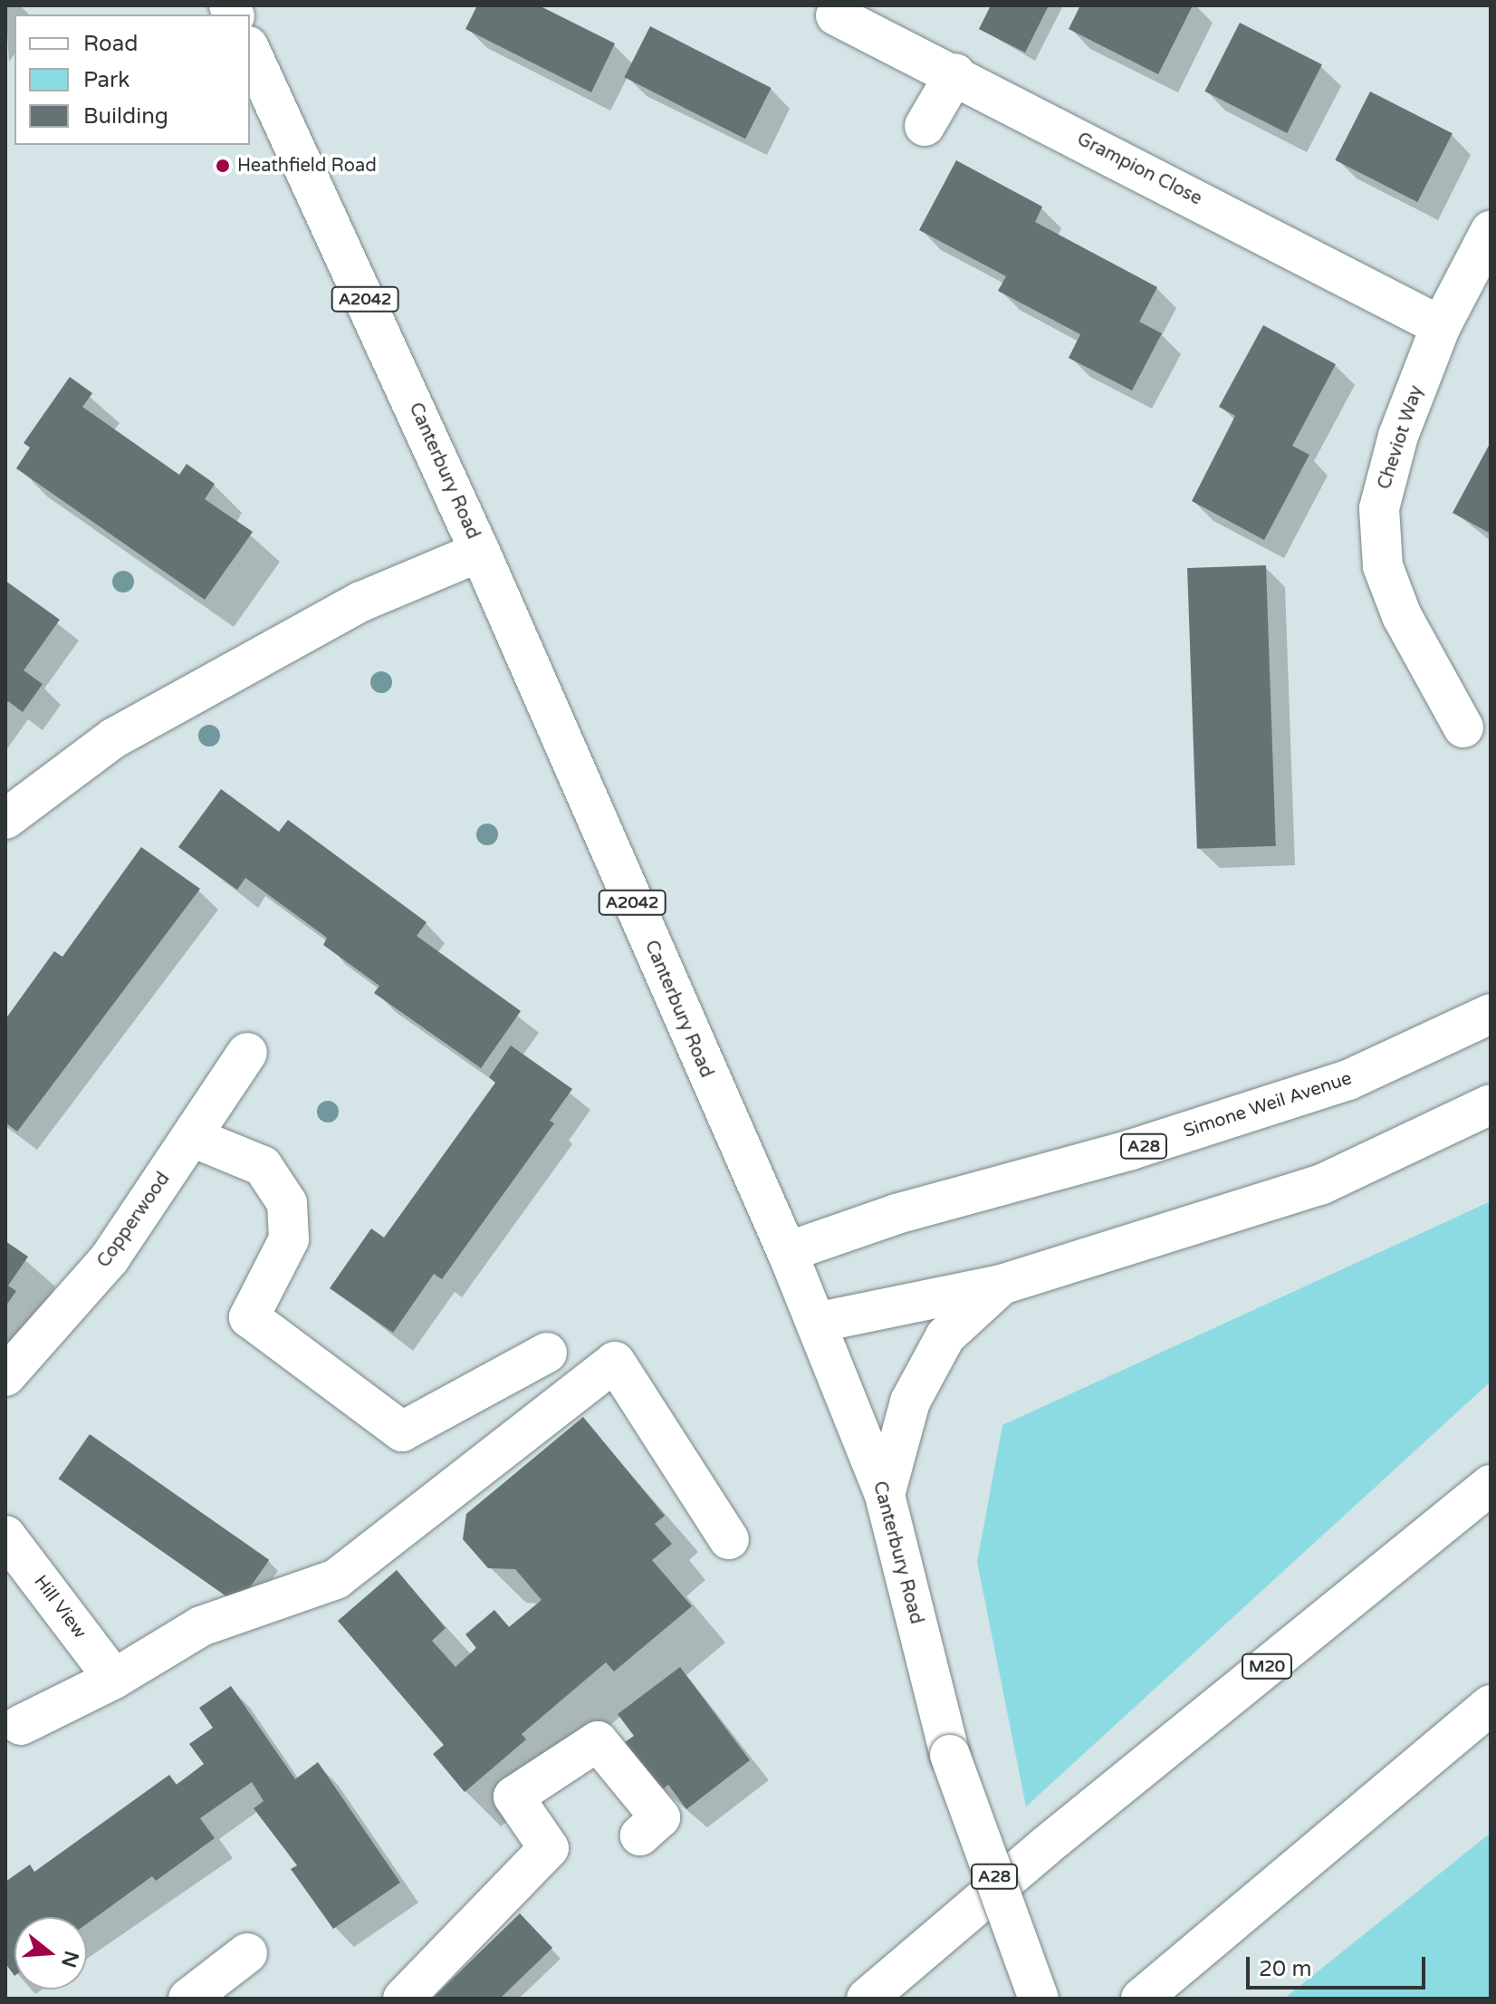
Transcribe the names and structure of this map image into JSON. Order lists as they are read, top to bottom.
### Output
{
  "streets": {
    "main road": [
      "Grampion Close",
      "A2042",
      "Cheviot Way",
      "Canterbury Road",
      "Simone Weil Avenue",
      "A28",
      "Copperwood",
      "Hill View",
      "M20"
    ]
  },
  "crossings": [
    ["Grampion Close", "Cheviot Way"],
    ["Canterbury Road", "Simone Weil Avenue"]
  ],
  "places": ["Heathfield Road"],
  "legend": ["Road", "Park", "Building"],
  "scale_bar": "20 m",
  "north": "right"
}
